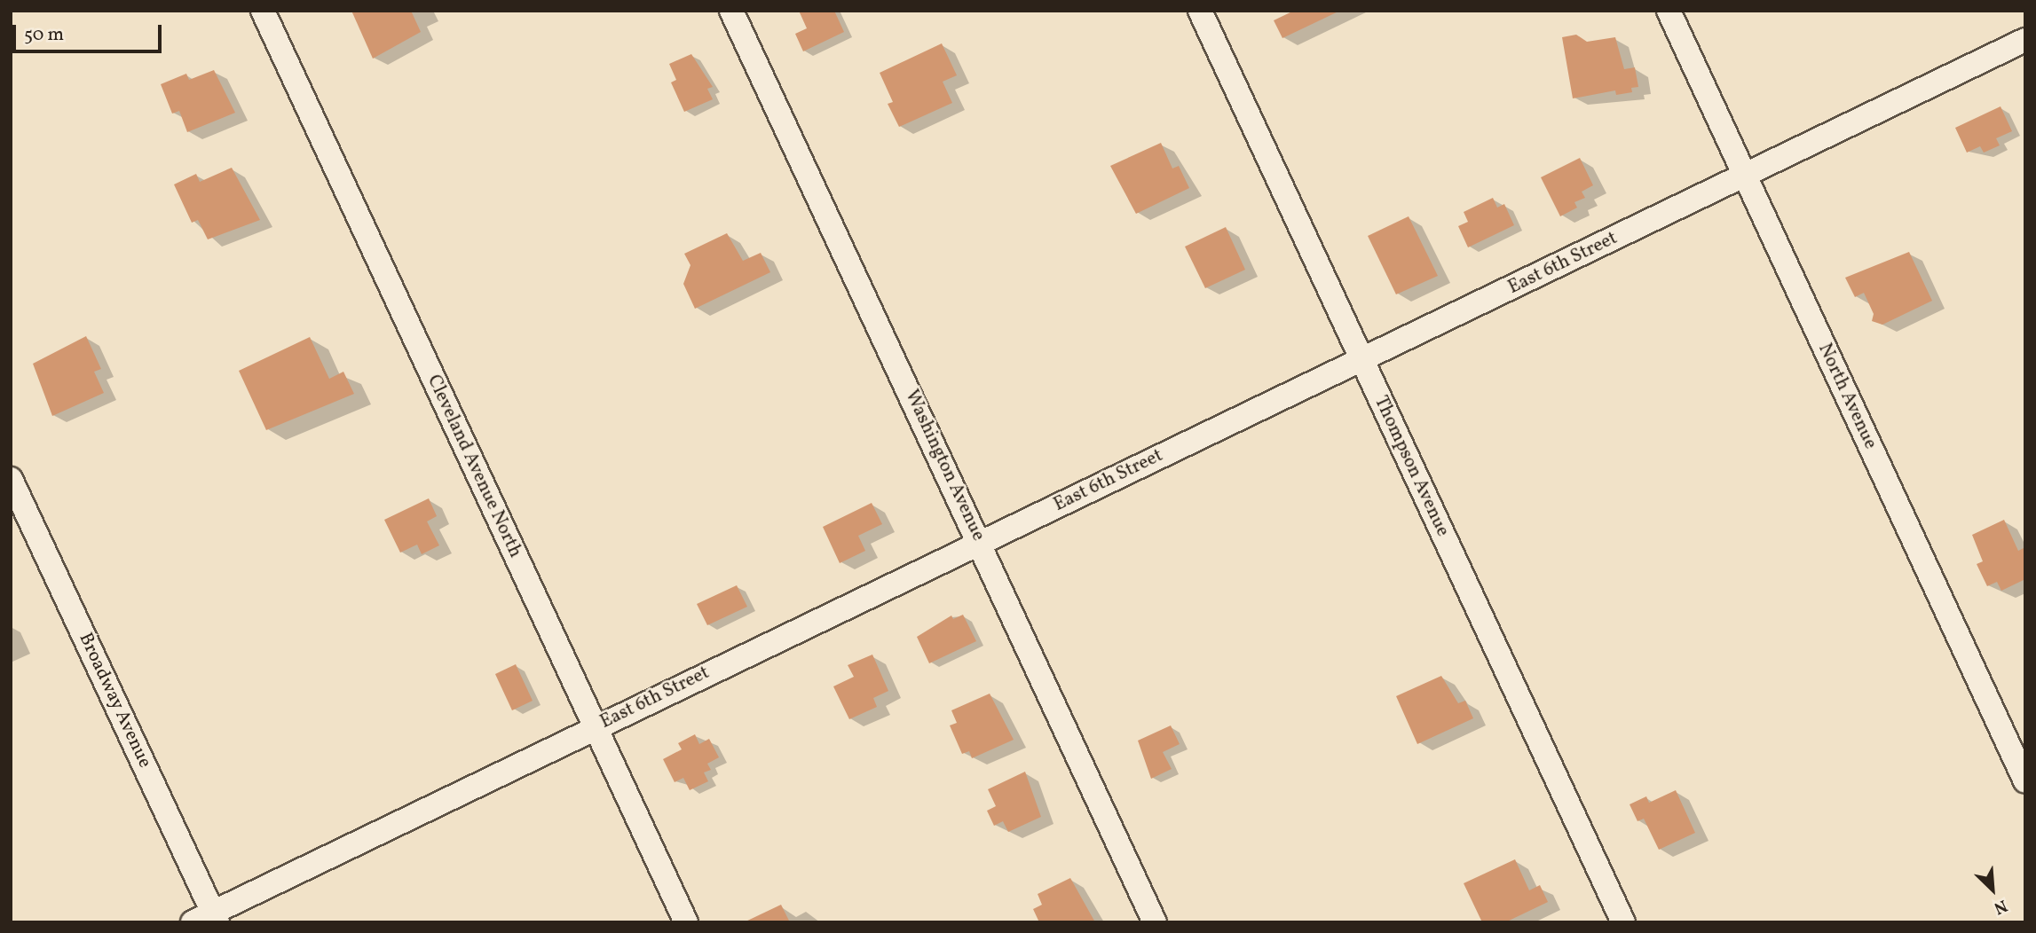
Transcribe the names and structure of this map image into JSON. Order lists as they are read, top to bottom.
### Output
{
  "streets": {
    "street": [
      "East 6th Street",
      "North Avenue",
      "Washington Avenue",
      "Cleveland Avenue North",
      "Thompson Avenue",
      "Broadway Avenue"
    ]
  },
  "crossings": [
    ["East 6th Street", "North Avenue"],
    ["East 6th Street", "Washington Avenue"],
    ["East 6th Street", "Cleveland Avenue North"],
    ["East 6th Street", "Thompson Avenue"],
    ["East 6th Street", "Broadway Avenue"]
  ],
  "scale_bar": "50 m",
  "north": "bottom right"
}
